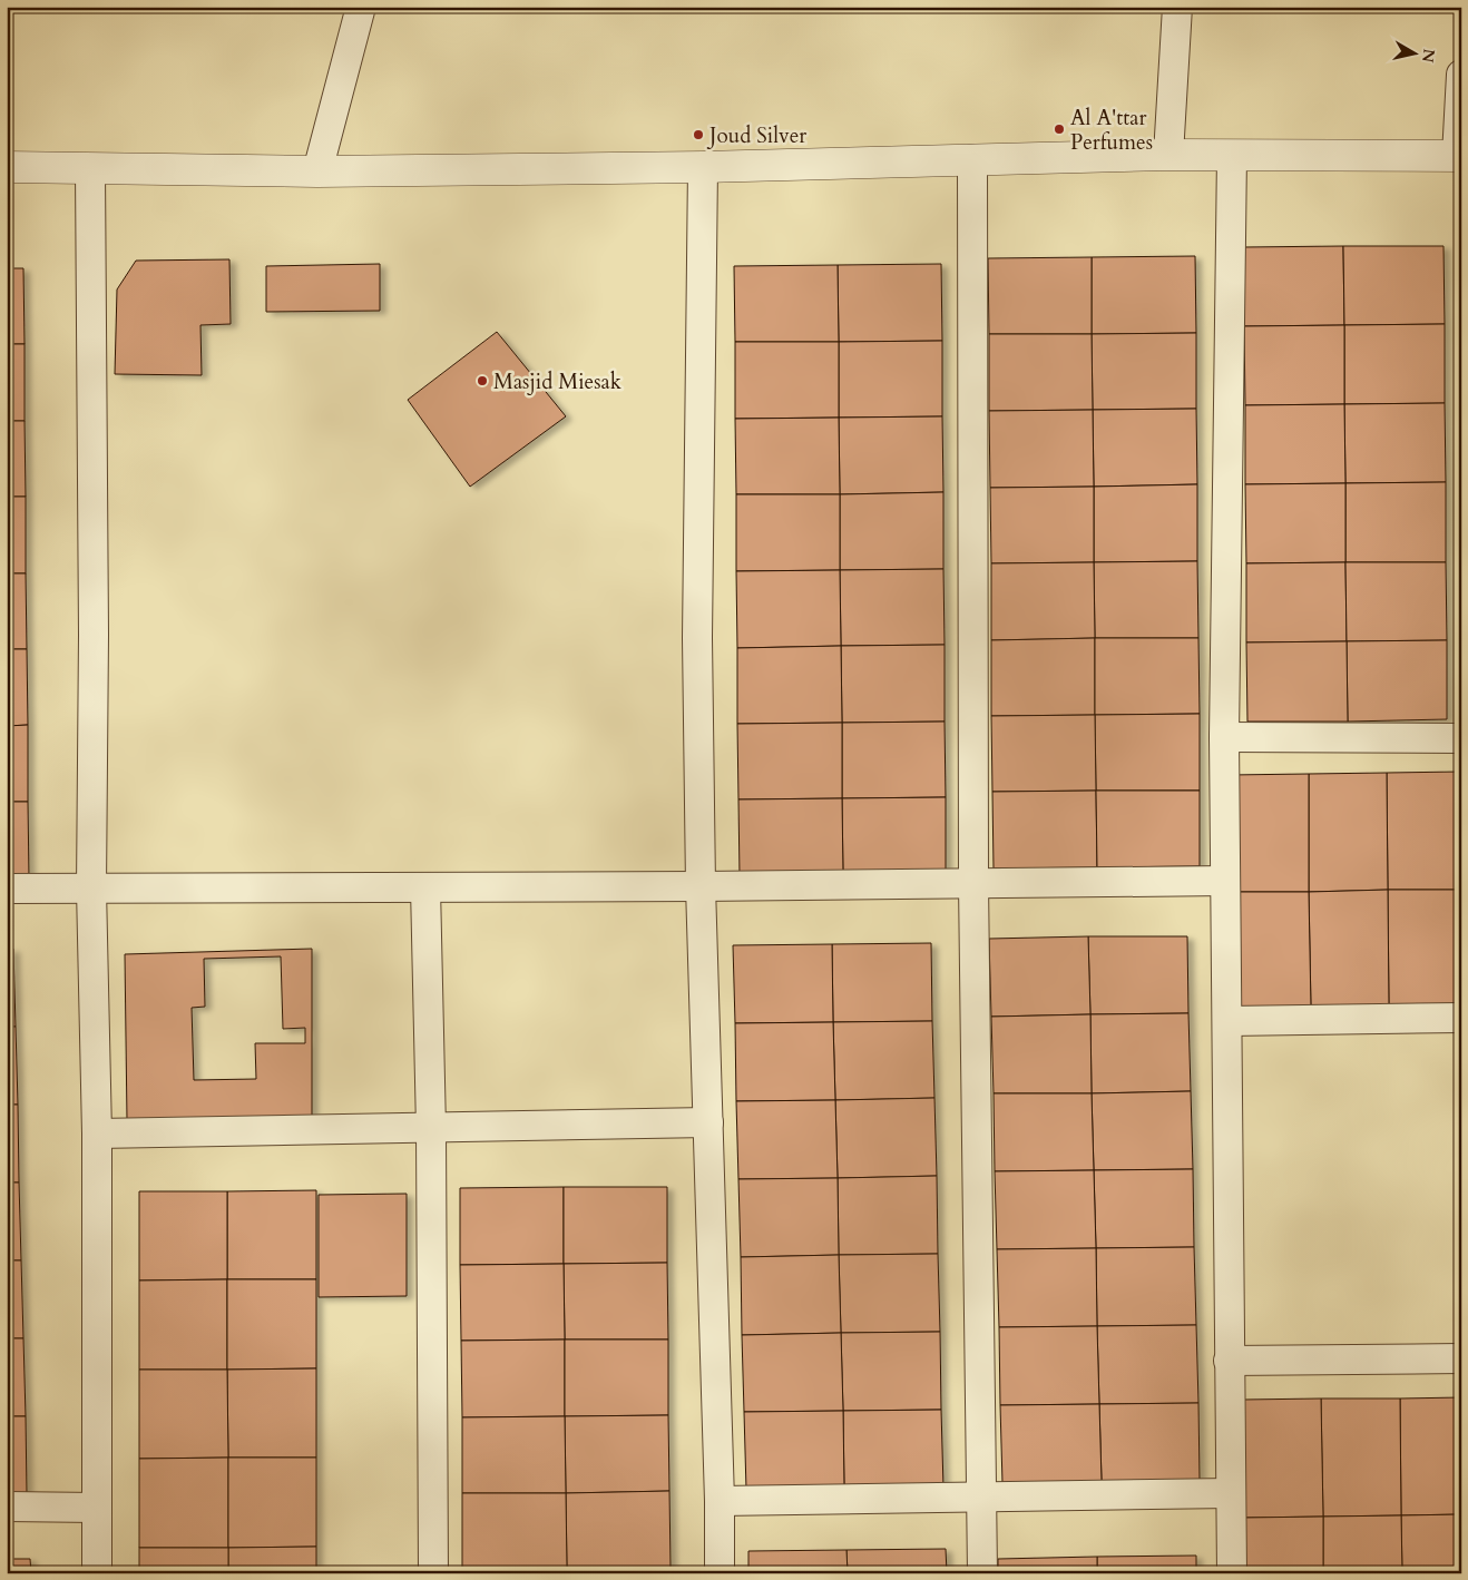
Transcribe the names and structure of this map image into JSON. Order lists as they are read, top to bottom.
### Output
{
  "places": ["Al A'ttar Perfumes", "Joud Silver", "Masjid Miesak"],
  "north": "right"
}
